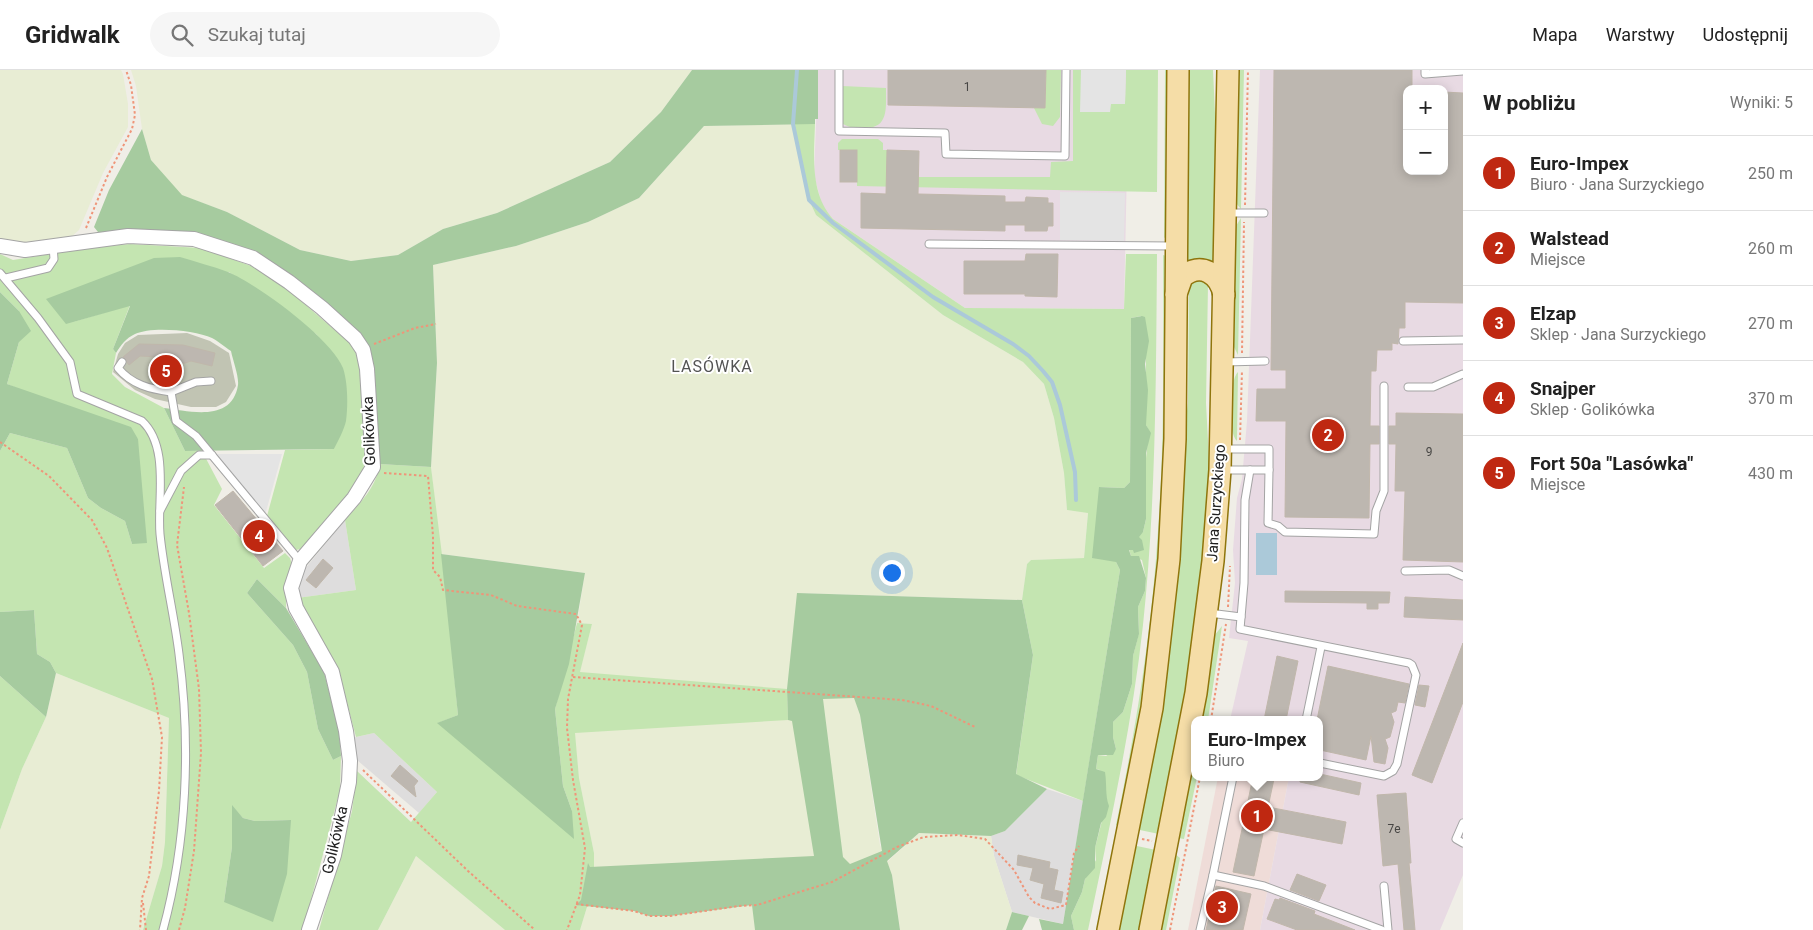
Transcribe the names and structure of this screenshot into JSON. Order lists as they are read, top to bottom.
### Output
{
  "streets": {
    "main road": ["Jana Surzyckiego"],
    "street": ["Golikówka"]
  },
  "districts": ["LASÓWKA"],
  "house_numbers": ["1", "9", "7e"],
  "page": {
    "header": "Gridwalk",
    "search": "Szukaj tutaj",
    "nav": ["Mapa", "Warstwy", "Udostępnij"],
    "heading": ["W pobliżu", "Wyniki: 5"],
    "map_buttons": ["+", "−"],
    "list": [
      {
        "mark": "1",
        "name": "Euro-Impex",
        "note": "Biuro · Jana Surzyckiego",
        "value": "250 m"
      },
      {
        "mark": "2",
        "name": "Walstead",
        "note": "Miejsce",
        "value": "260 m"
      },
      {
        "mark": "3",
        "name": "Elzap",
        "note": "Sklep · Jana Surzyckiego",
        "value": "270 m"
      },
      {
        "mark": "4",
        "name": "Snajper",
        "note": "Sklep · Golikówka",
        "value": "370 m"
      },
      {
        "mark": "5",
        "name": "Fort 50a \"Lasówka\"",
        "note": "Miejsce",
        "value": "430 m"
      }
    ],
    "pins": [
      "5",
      "2",
      "4",
      "1",
      "3"
    ],
    "popup": ["Euro-Impex", "Biuro"]
  }
}
